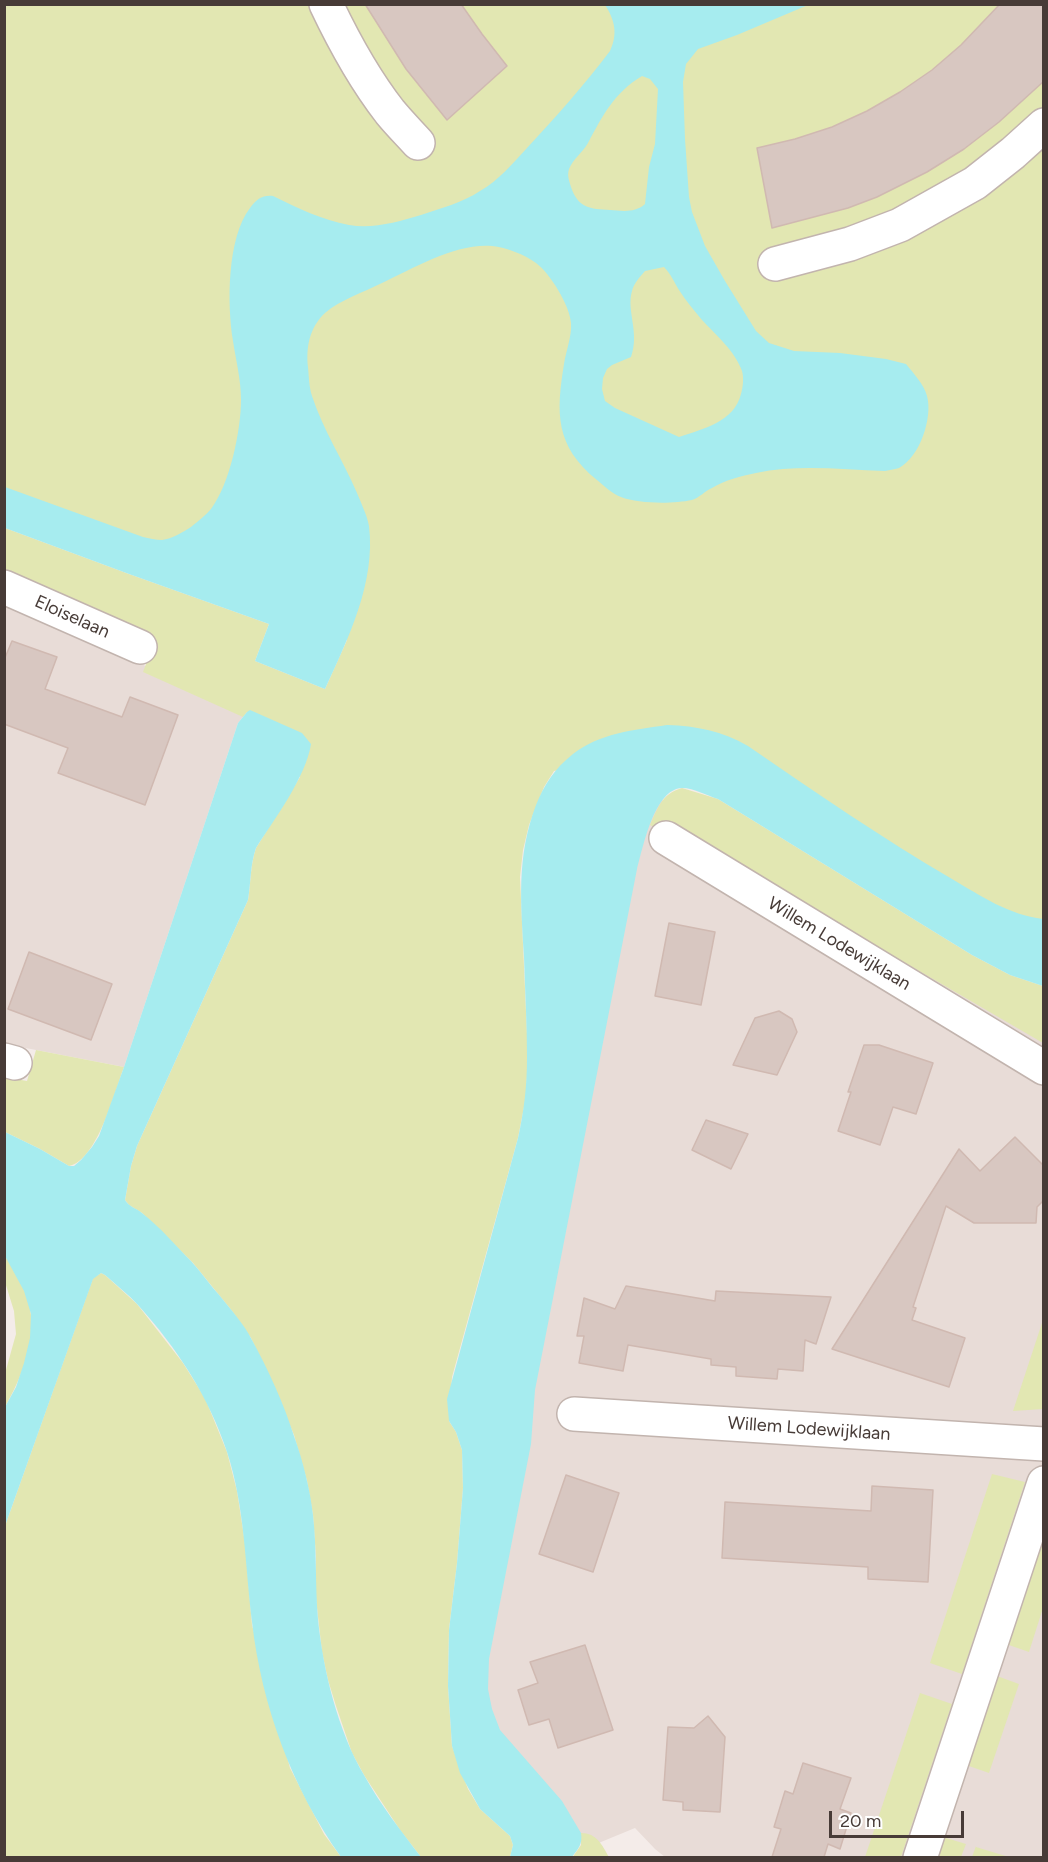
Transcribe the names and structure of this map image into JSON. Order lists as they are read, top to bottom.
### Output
{
  "streets": {
    "street": ["Eloiselaan", "Willem Lodewijklaan"]
  },
  "scale_bar": "20 m"
}
